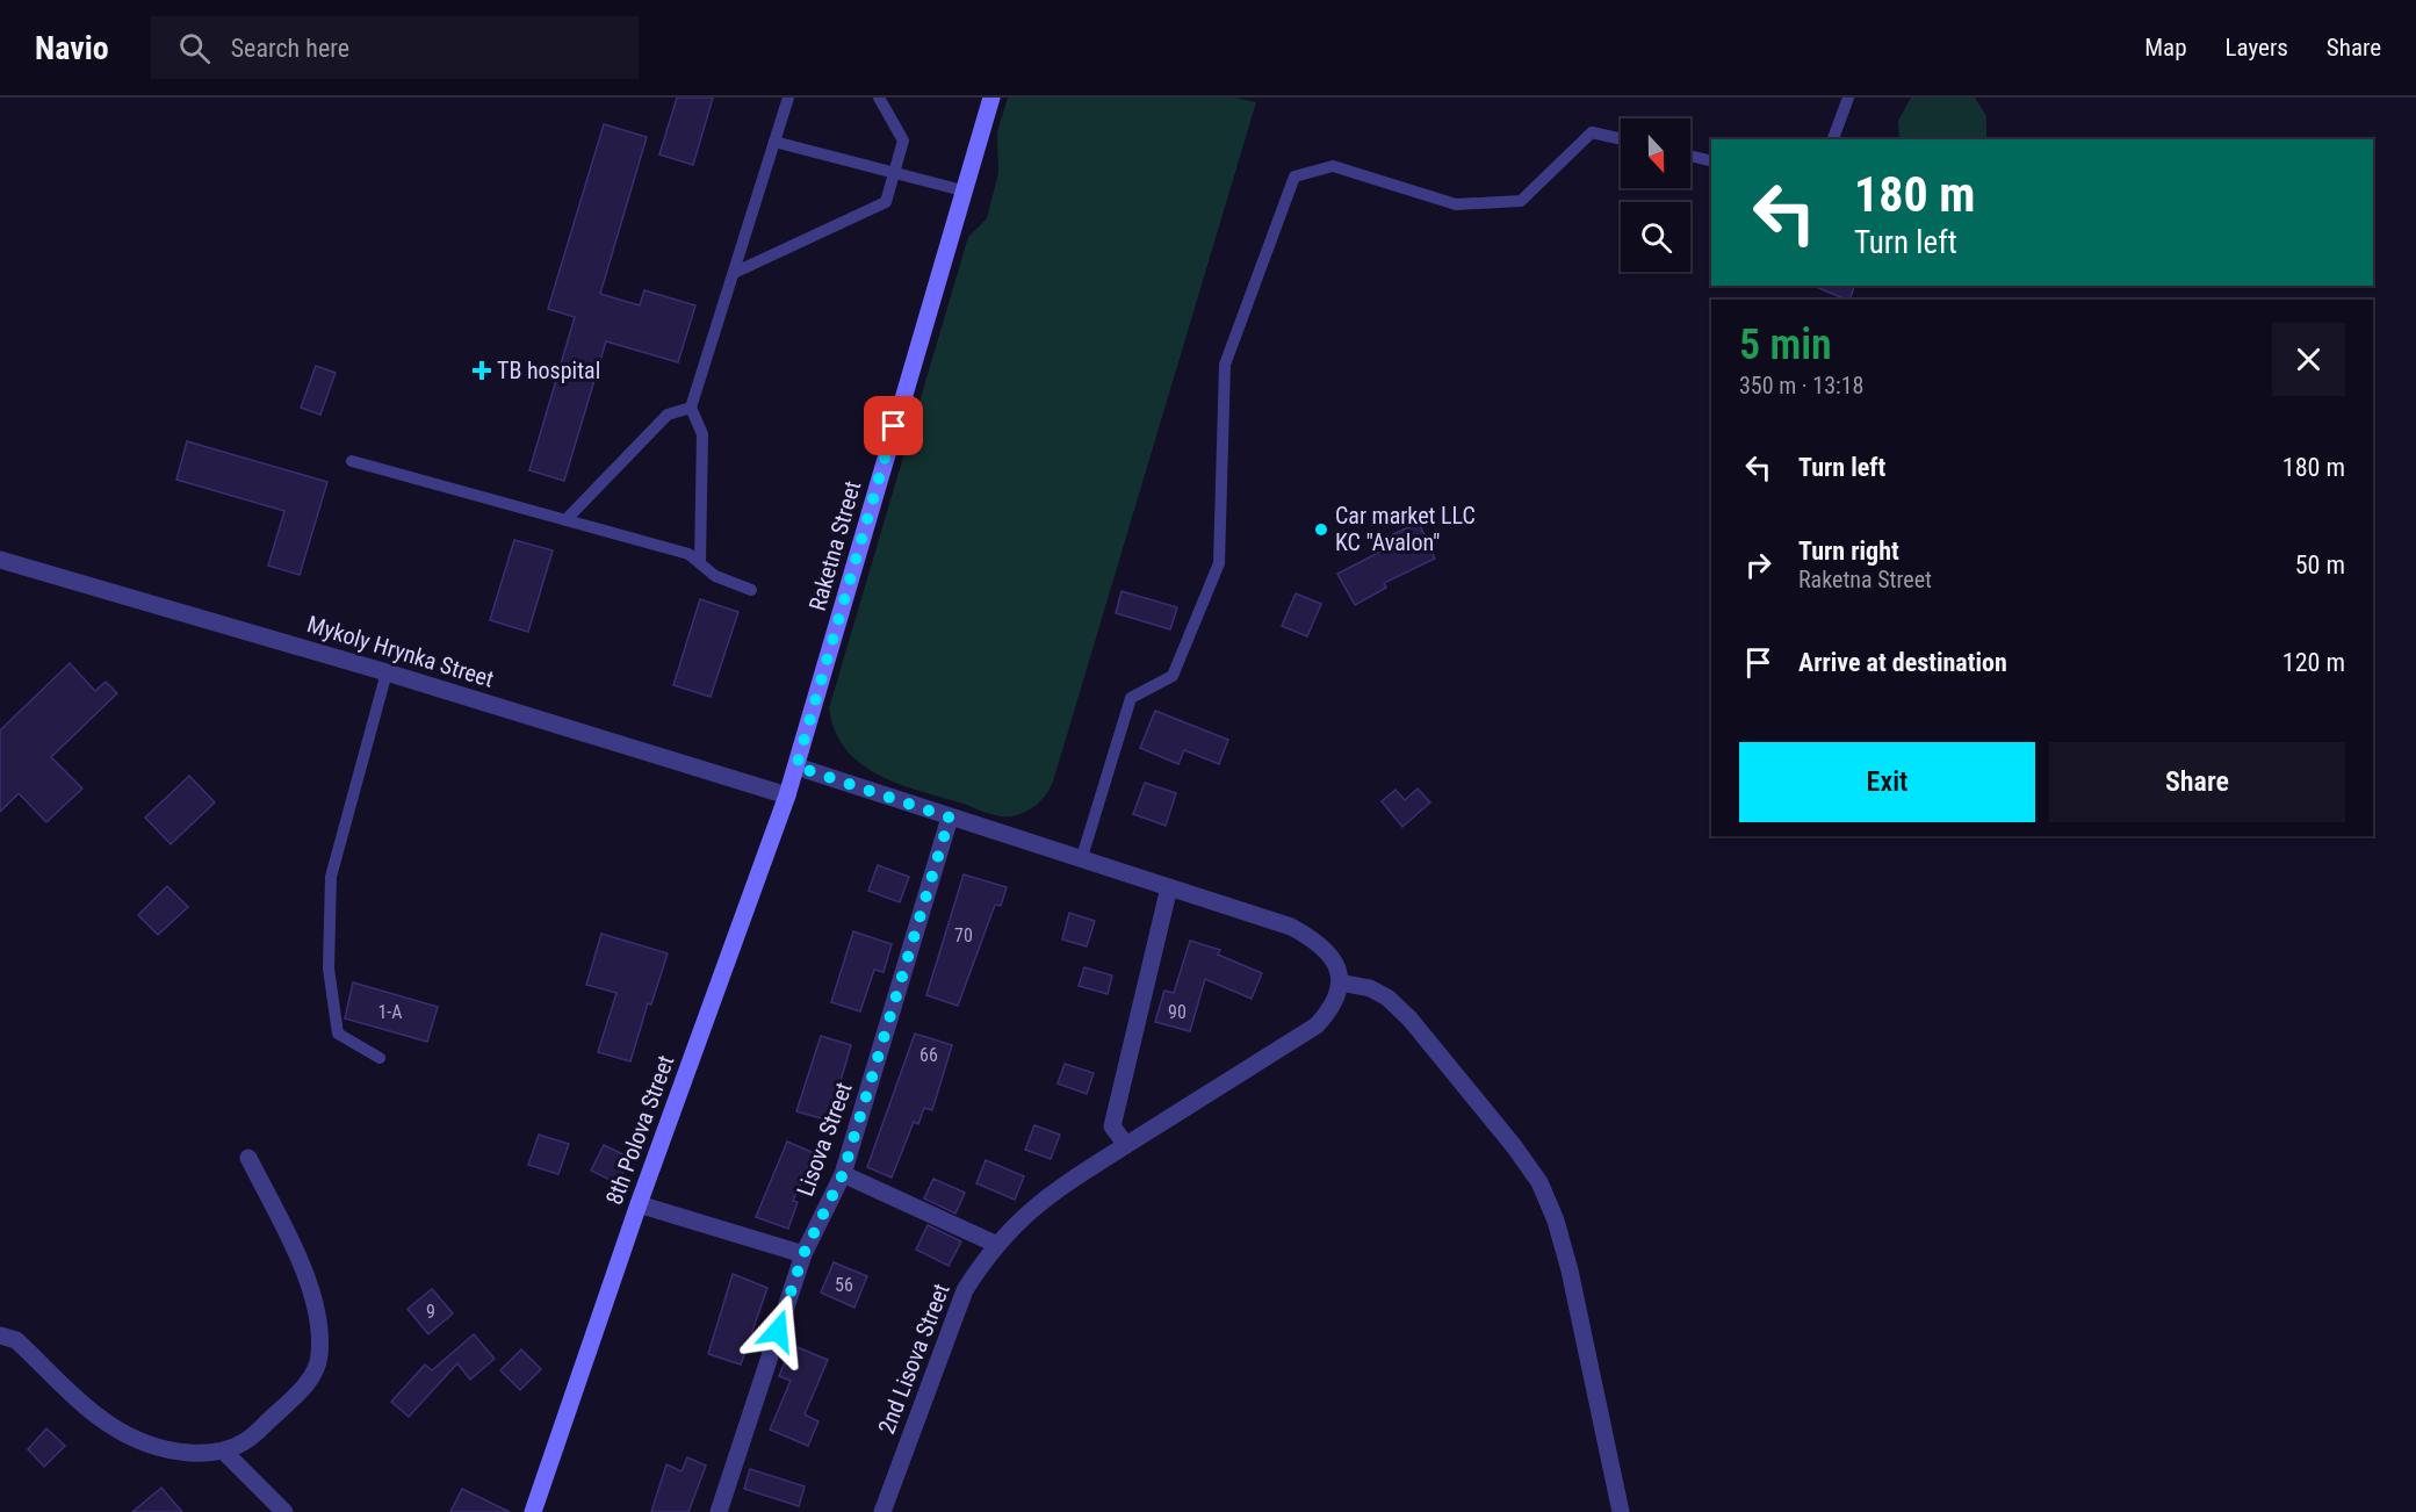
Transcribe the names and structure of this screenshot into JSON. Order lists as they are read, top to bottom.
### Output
{
  "streets": {
    "street": [
      "Raketna Street",
      "Mykoly Hrynka Street",
      "8th Polova Street",
      "Lisova Street",
      "2nd Lisova Street"
    ]
  },
  "crossings": [
    ["Raketna Street", "8th Polova Street"],
    ["Mykoly Hrynka Street", "8th Polova Street"]
  ],
  "places": {
    "health": ["TB hospital"],
    "other": ["Car market LLC KC \"Avalon\""]
  },
  "house_numbers": [
    "70",
    "1-А",
    "90",
    "66",
    "56",
    "9"
  ],
  "north": "bottom",
  "page": {
    "header": "Navio",
    "search": "Search here",
    "nav": ["Map", "Layers", "Share"],
    "turn": ["180 m", "Turn left"],
    "heading": ["5 min", "350 m · 13:18"],
    "list": [
      {
        "name": "Turn left",
        "value": "180 m"
      },
      {
        "name": "Turn right",
        "note": "Raketna Street",
        "value": "50 m"
      },
      {
        "name": "Arrive at destination",
        "value": "120 m"
      }
    ],
    "buttons": ["Exit", "Share"]
  }
}
